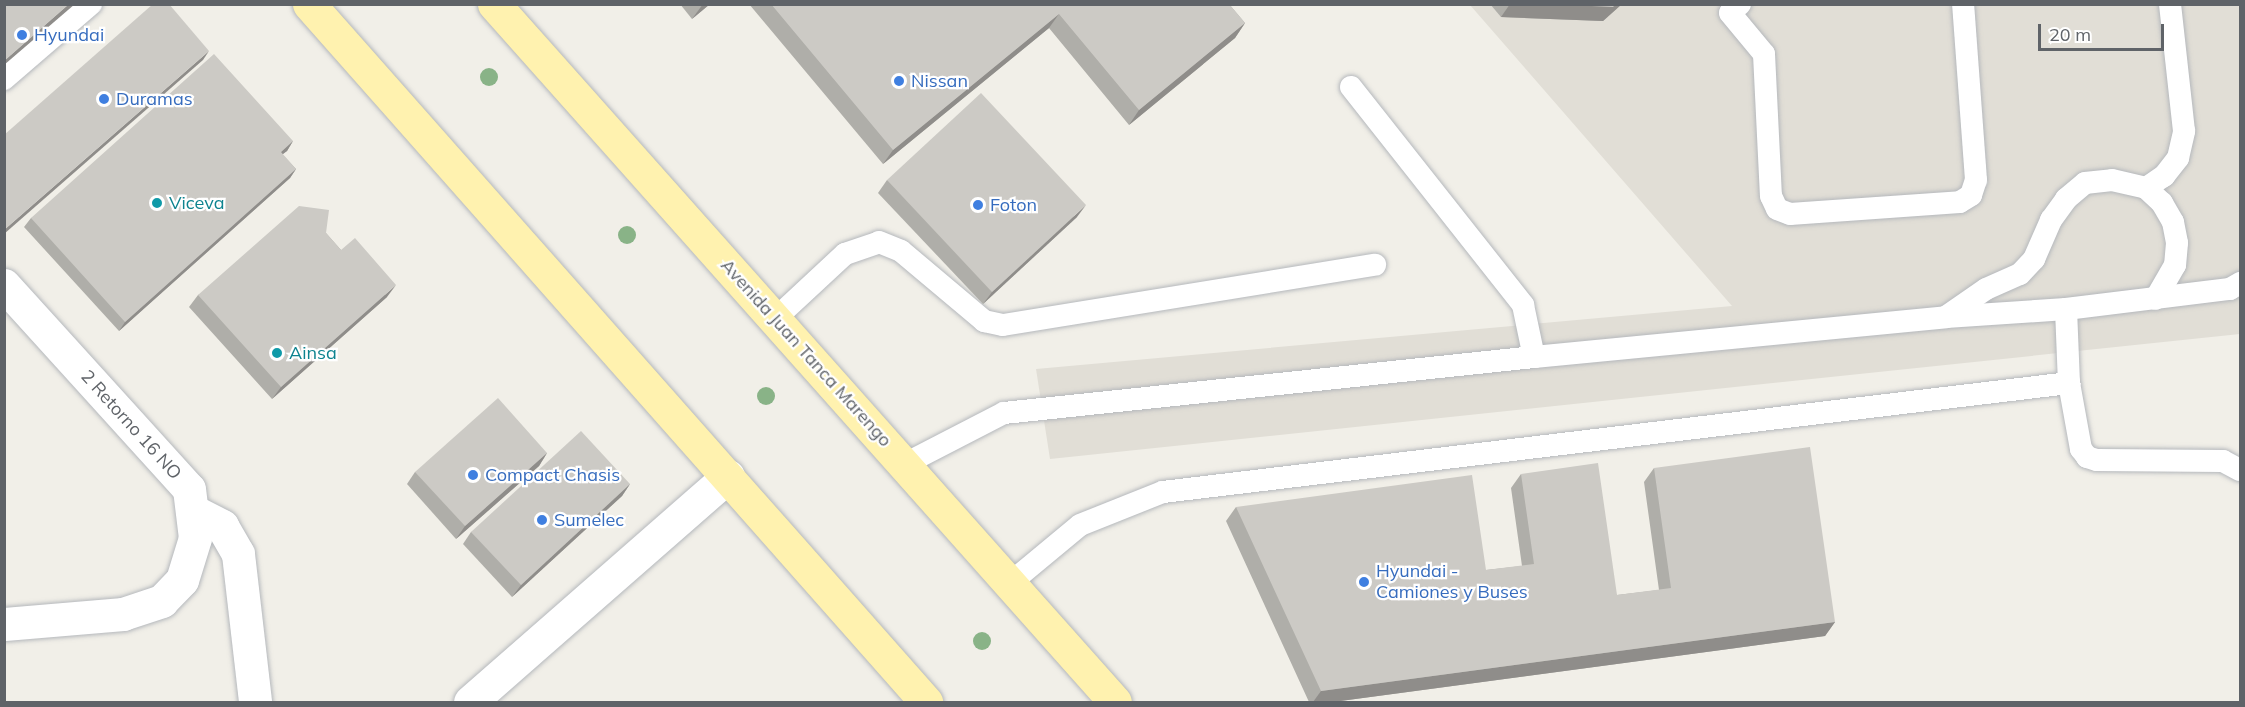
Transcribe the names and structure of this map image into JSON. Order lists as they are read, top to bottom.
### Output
{
  "streets": {
    "main road": ["Avenida Juan Tanca Marengo"],
    "street": ["2 Retorno 16 NO"]
  },
  "places": [
    "Hyundai",
    "Nissan",
    "Duramas",
    "Viceva",
    "Foton",
    "Ainsa",
    "Compact Chasis",
    "Sumelec",
    "Hyundai - Camiones y Buses"
  ],
  "scale_bar": "20 m"
}
